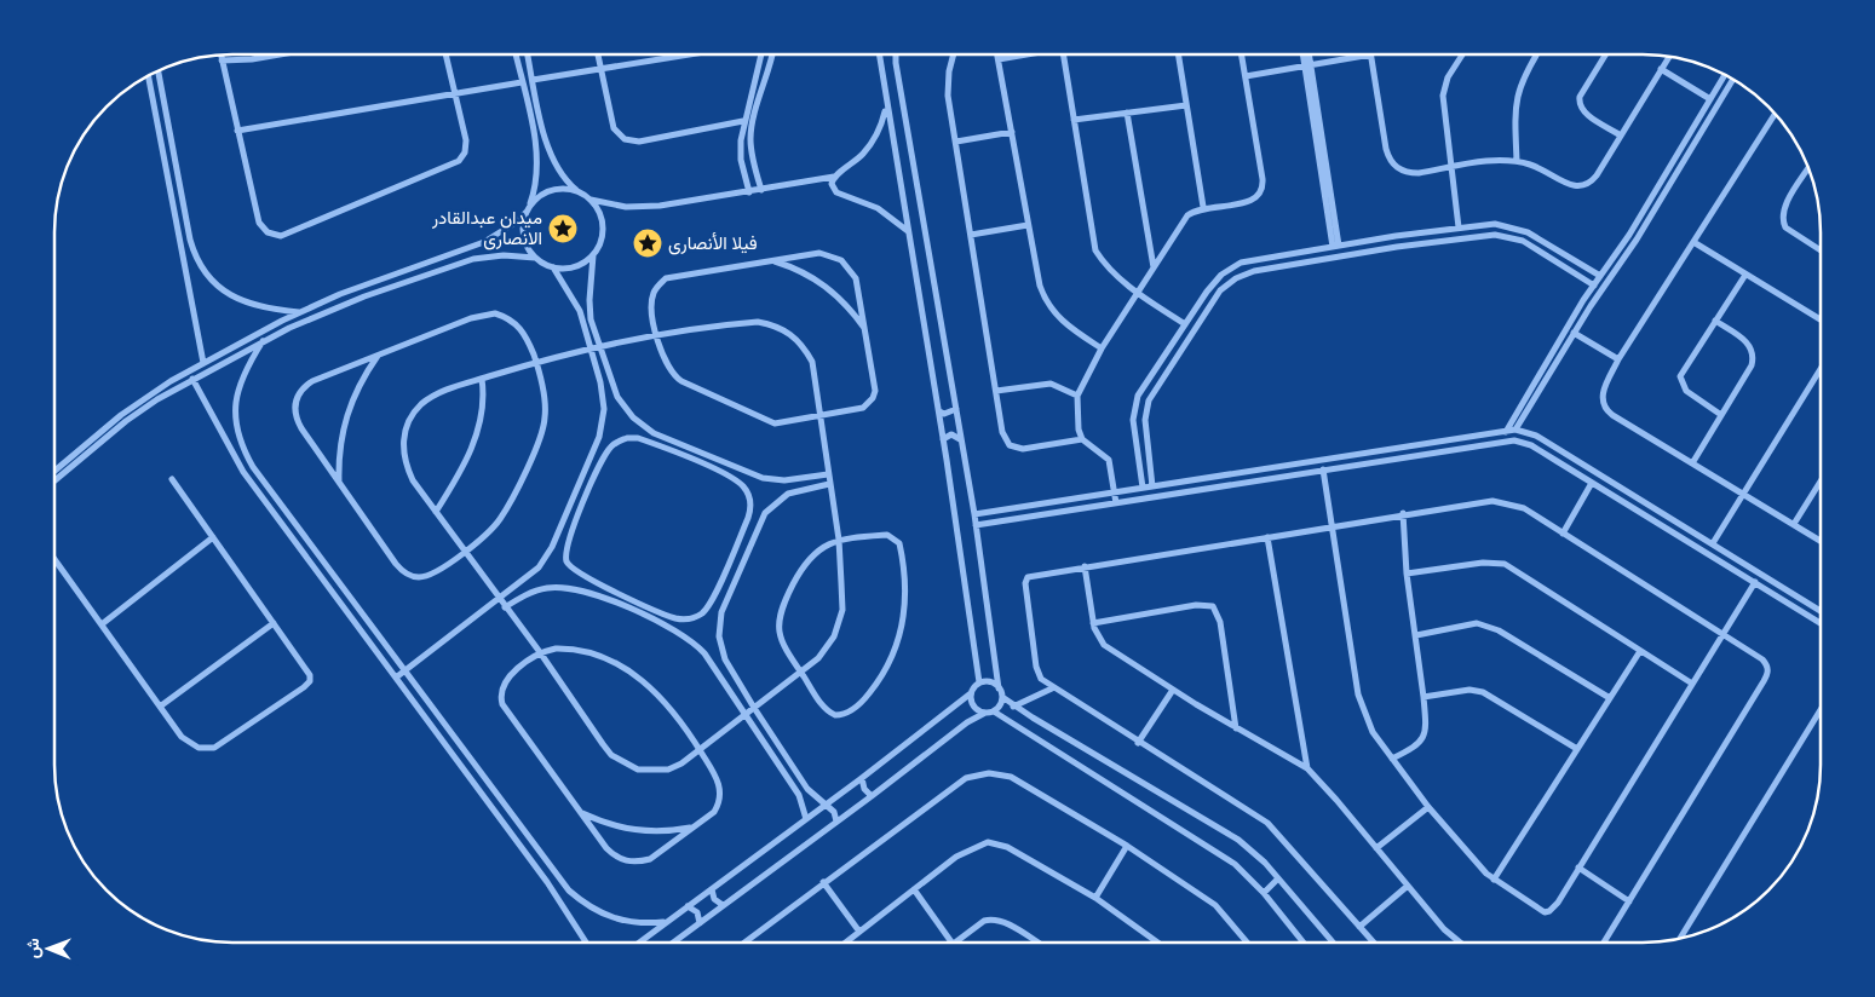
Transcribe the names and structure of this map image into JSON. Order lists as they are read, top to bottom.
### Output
{
  "places": {
    "place": ["ميدان عبدالقادر الانصارى", "فيلا الأنصارى"]
  },
  "north": "left"
}
